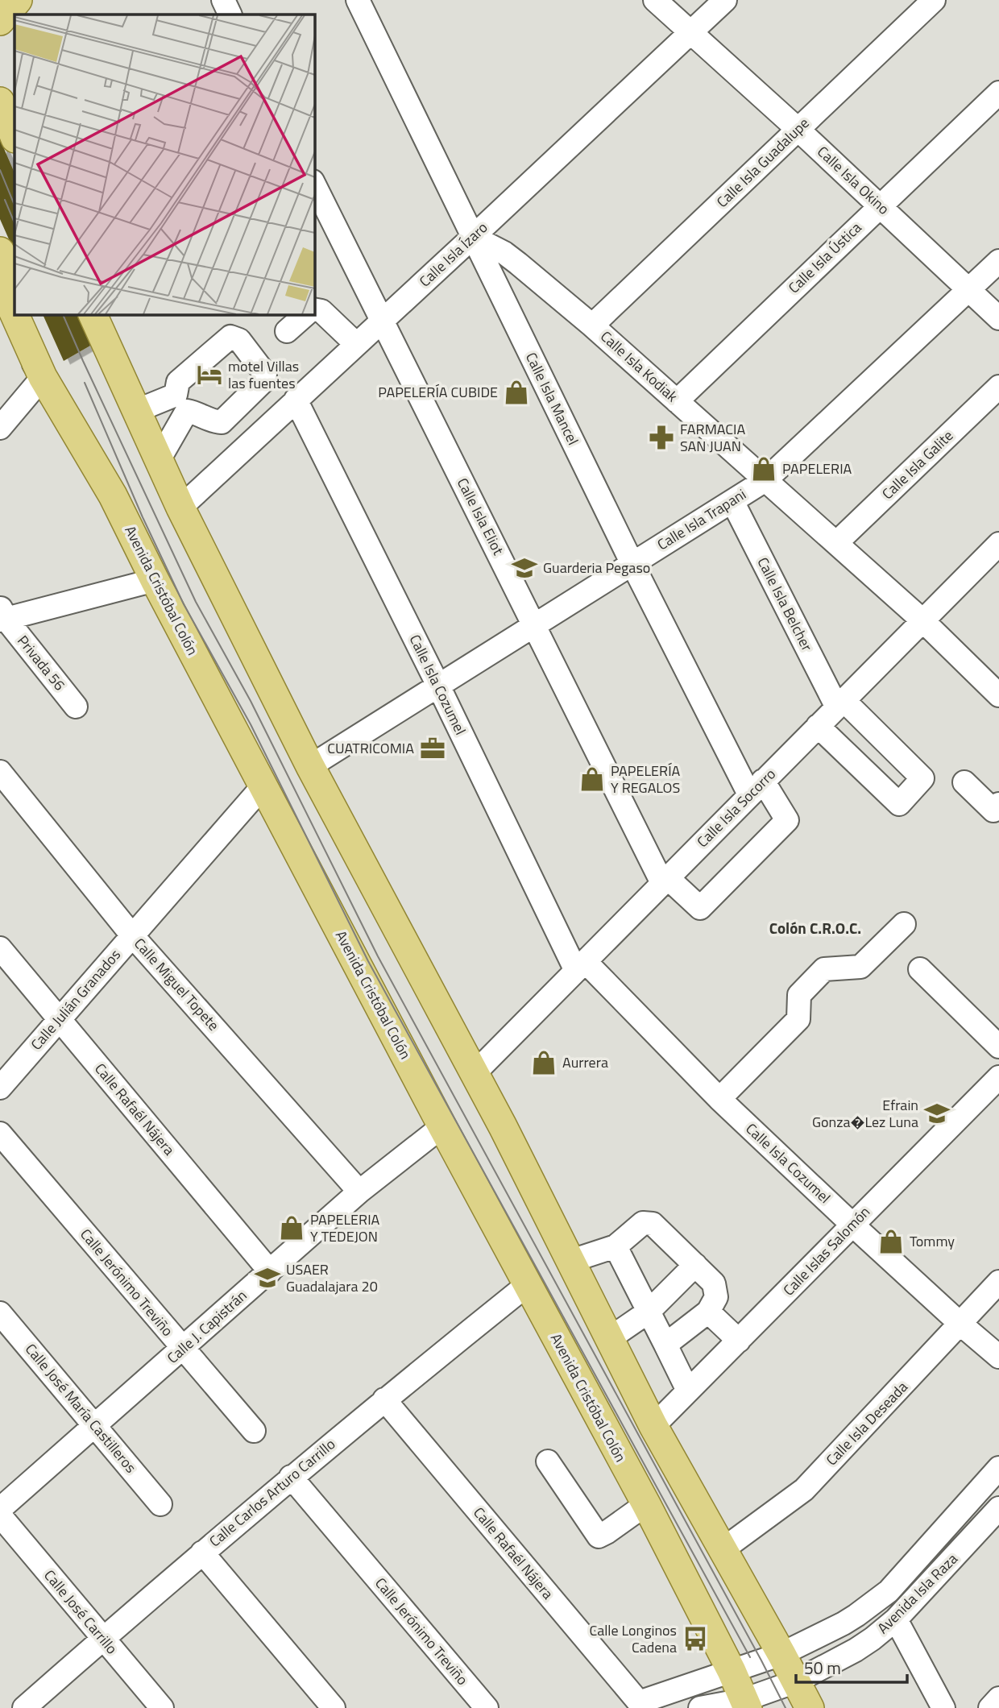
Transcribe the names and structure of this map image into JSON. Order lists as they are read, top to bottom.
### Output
{
  "streets": {
    "main road": ["Avenida Cristóbal Colón"],
    "street": [
      "Calle Isla Guadalupe",
      "Calle Isla Okino",
      "Calle Isla Ízaro",
      "Calle Isla Ústica",
      "Calle Isla Kodiak",
      "Calle Isla Mancel",
      "Calle Isla Galite",
      "Calle Isla Eliot",
      "Calle Isla Trapani",
      "Calle Isla Belcher",
      "Privada 56",
      "Calle Isla Cozumel",
      "Calle Isla Socorro",
      "Calle Miguel Topete",
      "Calle Julián Granados",
      "Calle Rafaél Nájera",
      "Calle Islas Salomón",
      "Calle Jerónimo Treviño",
      "Calle J. Capistrán",
      "Calle José María Castilleros",
      "Calle Isla Deseada",
      "Calle Carlos Arturo Carrillo",
      "Avenida Isla Raza",
      "Calle José Carrillo"
    ]
  },
  "crossings": [
    ["Calle Isla Guadalupe", "Calle Isla Okino"],
    ["Calle Isla Guadalupe", "Calle Isla Kodiak"],
    ["Calle Isla Okino", "Calle Isla Ízaro"],
    ["Calle Isla Okino", "Calle Isla Ústica"],
    ["Calle Isla Okino", "Calle Isla Trapani"],
    ["Calle Isla Ízaro", "Calle Isla Kodiak"],
    ["Calle Isla Ízaro", "Calle Isla Mancel"],
    ["Calle Isla Ízaro", "Calle Isla Eliot"],
    ["Calle Isla Ízaro", "Calle Isla Cozumel"],
    ["Calle Isla Ústica", "Calle Isla Kodiak"],
    ["Calle Isla Kodiak", "Calle Isla Mancel"],
    ["Calle Isla Kodiak", "Calle Isla Galite"],
    ["Calle Isla Kodiak", "Calle Isla Trapani"],
    ["Calle Isla Kodiak", "Calle Isla Socorro"],
    ["Calle Isla Mancel", "Calle Isla Eliot"],
    ["Calle Isla Mancel", "Calle Isla Trapani"],
    ["Calle Isla Mancel", "Calle Isla Socorro"],
    ["Calle Isla Eliot", "Calle Isla Trapani"],
    ["Calle Isla Eliot", "Calle Isla Socorro"],
    ["Calle Isla Trapani", "Calle Isla Belcher"],
    ["Calle Isla Trapani", "Calle Isla Cozumel"],
    ["Avenida Cristóbal Colón", "Calle Julián Granados"],
    ["Avenida Cristóbal Colón", "Calle J. Capistrán"],
    ["Avenida Cristóbal Colón", "Calle Carlos Arturo Carrillo"],
    ["Avenida Cristóbal Colón", "Avenida Isla Raza"],
    ["Calle Isla Belcher", "Calle Isla Socorro"],
    ["Calle Isla Cozumel", "Calle Isla Socorro"],
    ["Calle Isla Cozumel", "Calle Islas Salomón"],
    ["Calle Isla Cozumel", "Calle Isla Deseada"],
    ["Calle Miguel Topete", "Calle Julián Granados"],
    ["Calle Miguel Topete", "Calle J. Capistrán"],
    ["Calle Julián Granados", "Calle Rafaél Nájera"],
    ["Calle Rafaél Nájera", "Calle J. Capistrán"],
    ["Calle Rafaél Nájera", "Calle Carlos Arturo Carrillo"],
    ["Calle Jerónimo Treviño", "Calle J. Capistrán"],
    ["Calle Jerónimo Treviño", "Calle Carlos Arturo Carrillo"],
    ["Calle J. Capistrán", "Calle José María Castilleros"],
    ["Calle Carlos Arturo Carrillo", "Calle José Carrillo"]
  ],
  "districts": ["Colón C.R.O.C."],
  "places": {
    "hotel": ["motel Villas las fuentes"],
    "shop": [
      "PAPELERÍA CUBIDE",
      "PAPELERIA",
      "PAPELERÍA Y REGALOS",
      "Aurrera",
      "PAPELERIA Y TEDEJON",
      "Tommy"
    ],
    "pharmacy": ["FARMACIA SAN JUAN"],
    "school or university": ["Guarderia Pegaso", "Efrain Gonza�Lez Luna", "USAER Guadalajara 20"],
    "office": ["CUATRICOMIA"],
    "bus stop": ["Calle Longinos Cadena"]
  },
  "scale_bar": "50 m"
}
